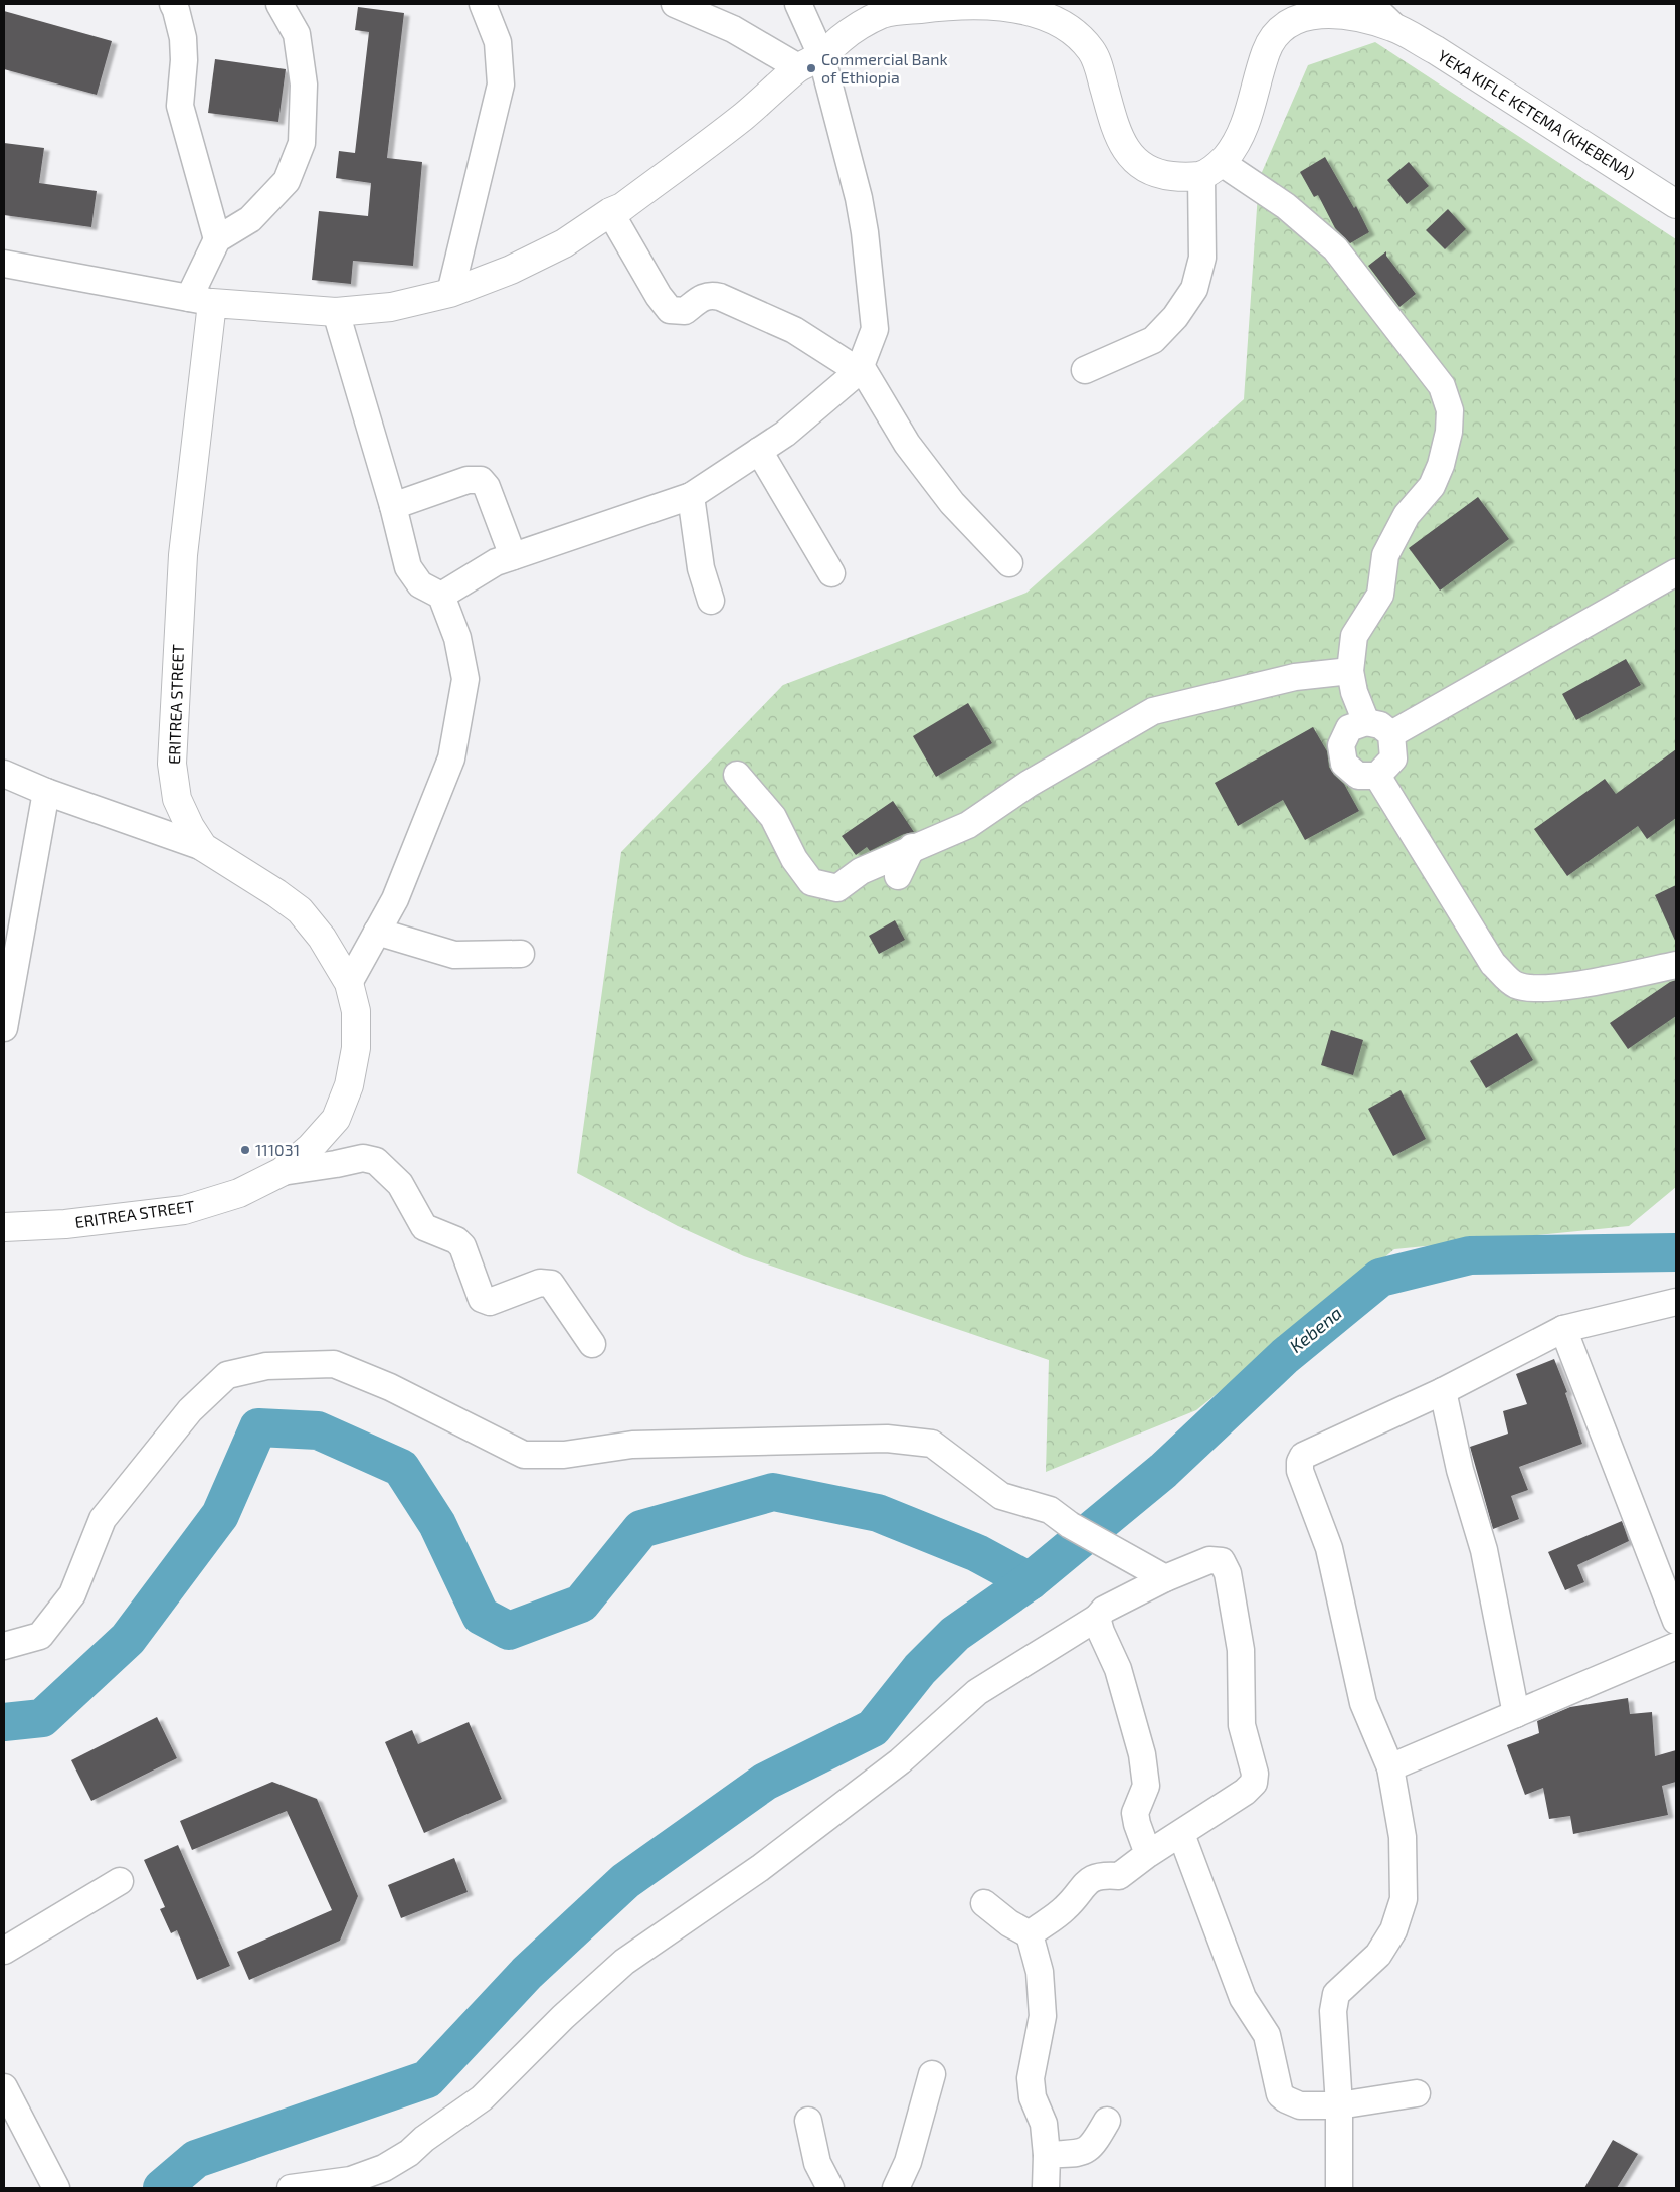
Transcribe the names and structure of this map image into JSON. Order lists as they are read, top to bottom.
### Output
{
  "streets": {
    "main road": ["YEKA KIFLE KETEMA (KHEBENA)", "ERITREA STREET"]
  },
  "water": ["Kebena"],
  "places": ["Commercial Bank of Ethiopia", "111031"]
}
